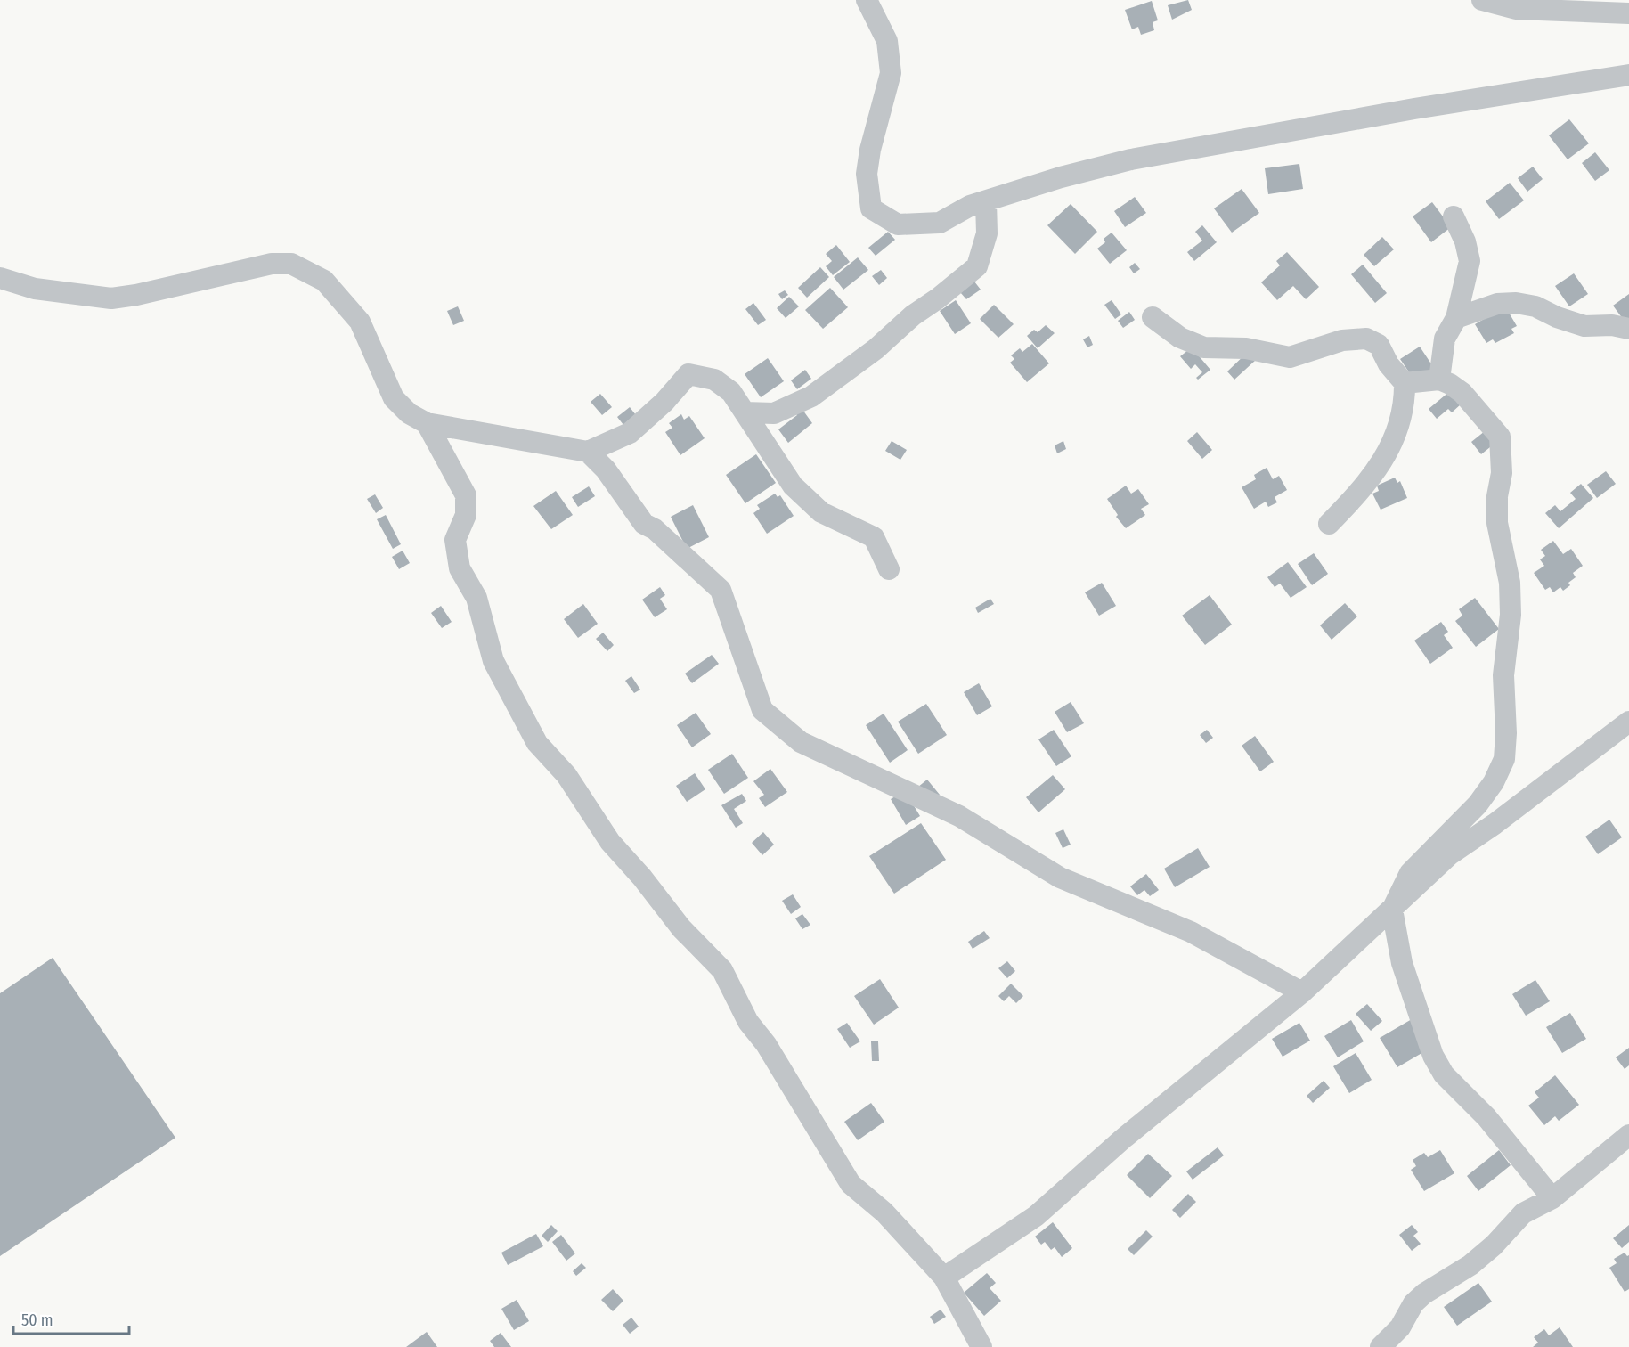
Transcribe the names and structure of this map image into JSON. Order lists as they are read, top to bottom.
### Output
{
  "scale_bar": "50 m"
}
